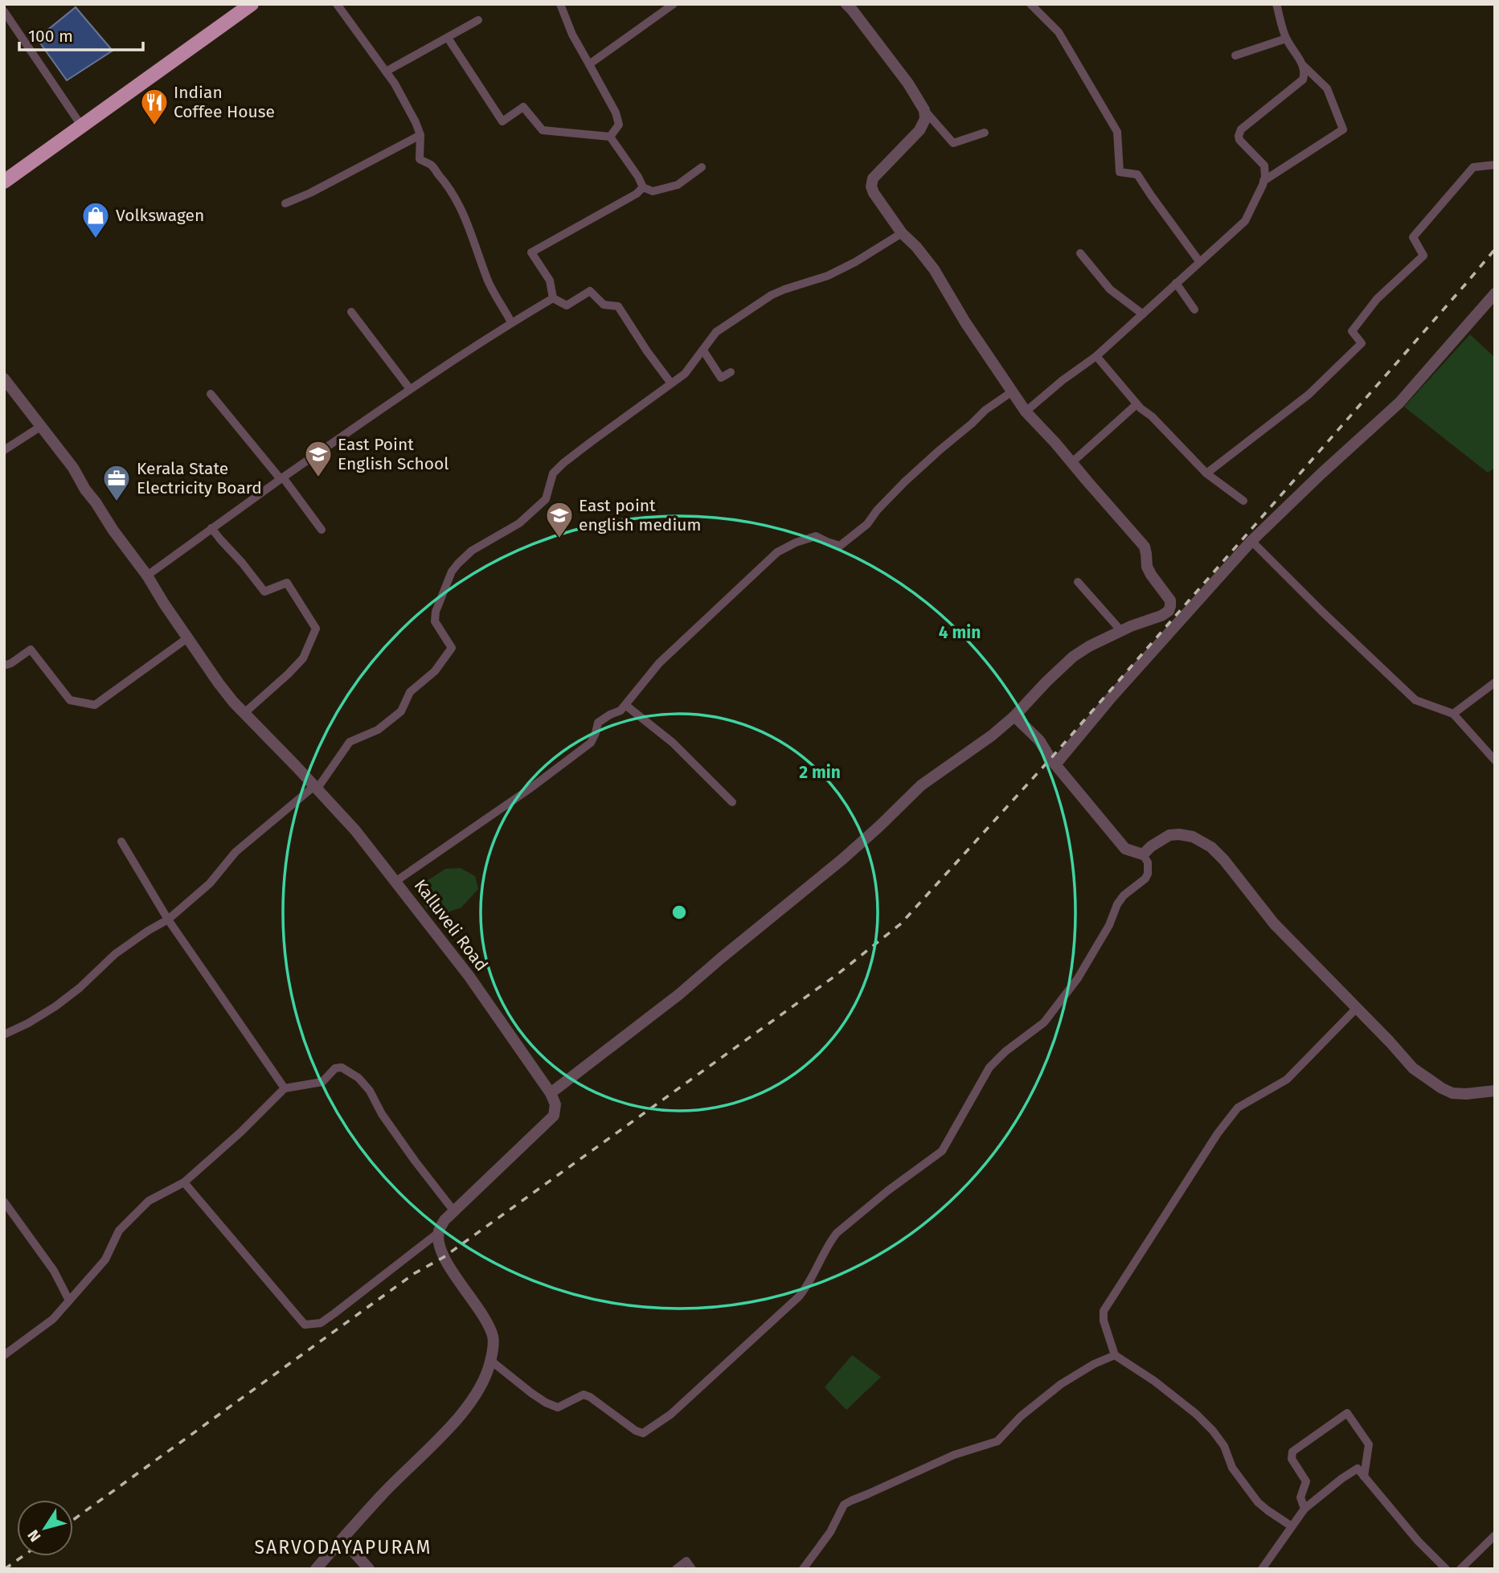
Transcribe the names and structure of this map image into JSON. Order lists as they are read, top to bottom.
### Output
{
  "streets": {
    "street": ["Kalluveli Road"]
  },
  "districts": ["SARVODAYAPURAM"],
  "places": {
    "restaurant": ["Indian Coffee House"],
    "shop": ["Volkswagen"],
    "school or university": ["East Point English School", "East point english medium"],
    "office": ["Kerala State Electricity Board"]
  },
  "scale_bar": "100 m",
  "north": "bottom left",
  "rings": ["4 min", "2 min"]
}
